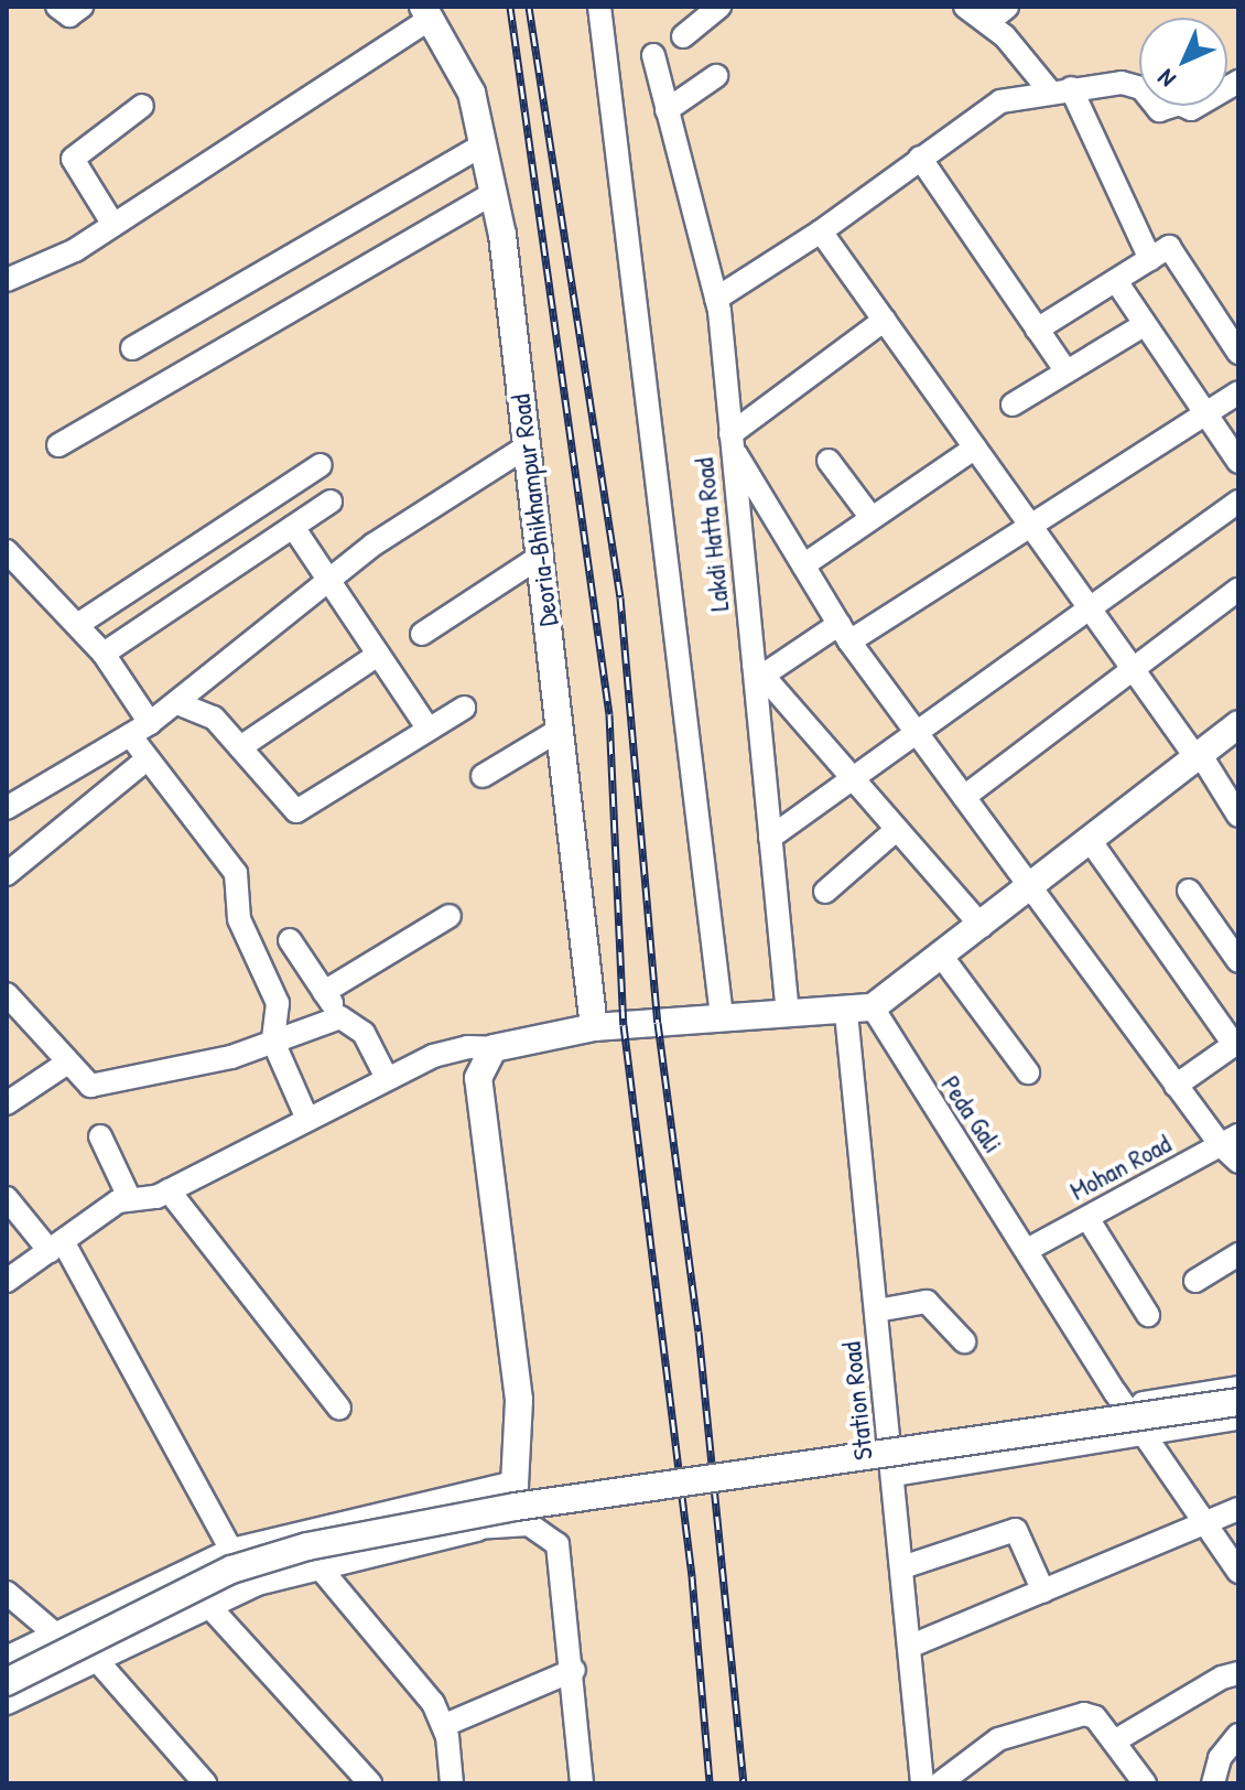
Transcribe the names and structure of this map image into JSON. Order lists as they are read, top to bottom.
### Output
{
  "streets": {
    "main road": ["Deoria-Bhikhampur Road"],
    "street": [
      "Lakdi Hatta Road",
      "Peda Gali",
      "Mohan Road",
      "Station Road"
    ]
  },
  "crossings": [
    ["Peda Gali", "Mohan Road"],
    ["Peda Gali", "Station Road"]
  ],
  "north": "bottom left"
}
